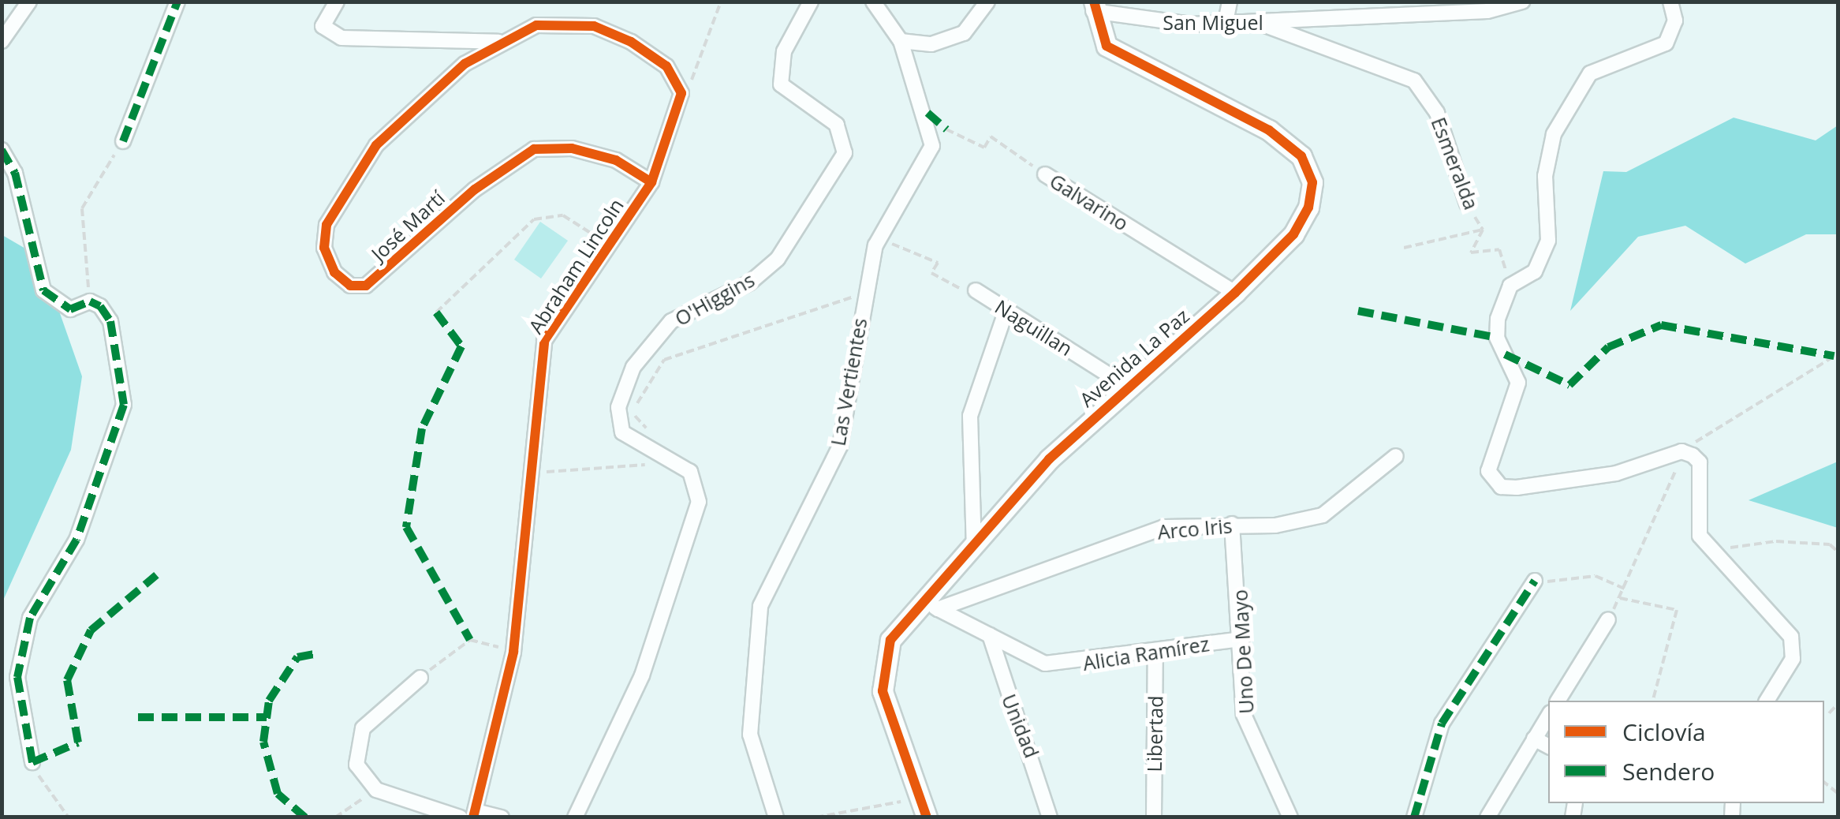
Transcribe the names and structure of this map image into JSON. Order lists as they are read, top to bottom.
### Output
{
  "streets": {
    "street": [
      "San Miguel",
      "Esmeralda",
      "Galvarino",
      "José Martí",
      "Abraham Lincoln",
      "O'Higgins",
      "Naguillan",
      "Avenida La Paz",
      "Las Vertientes",
      "Arco Iris",
      "Uno De Mayo",
      "Alicia Ramírez",
      "Unidad",
      "Libertad"
    ]
  },
  "crossings": [
    ["San Miguel", "Esmeralda"],
    ["San Miguel", "Avenida La Paz"],
    ["Galvarino", "Avenida La Paz"],
    ["José Martí", "Abraham Lincoln"],
    ["Naguillan", "Avenida La Paz"],
    ["Naguillan", "Las Vertientes"],
    ["Avenida La Paz", "Arco Iris"],
    ["Avenida La Paz", "Alicia Ramírez"],
    ["Arco Iris", "Uno De Mayo"],
    ["Arco Iris", "Alicia Ramírez"],
    ["Uno De Mayo", "Alicia Ramírez"],
    ["Alicia Ramírez", "Unidad"],
    ["Alicia Ramírez", "Libertad"]
  ],
  "legend": ["Ciclovía", "Sendero"]
}
